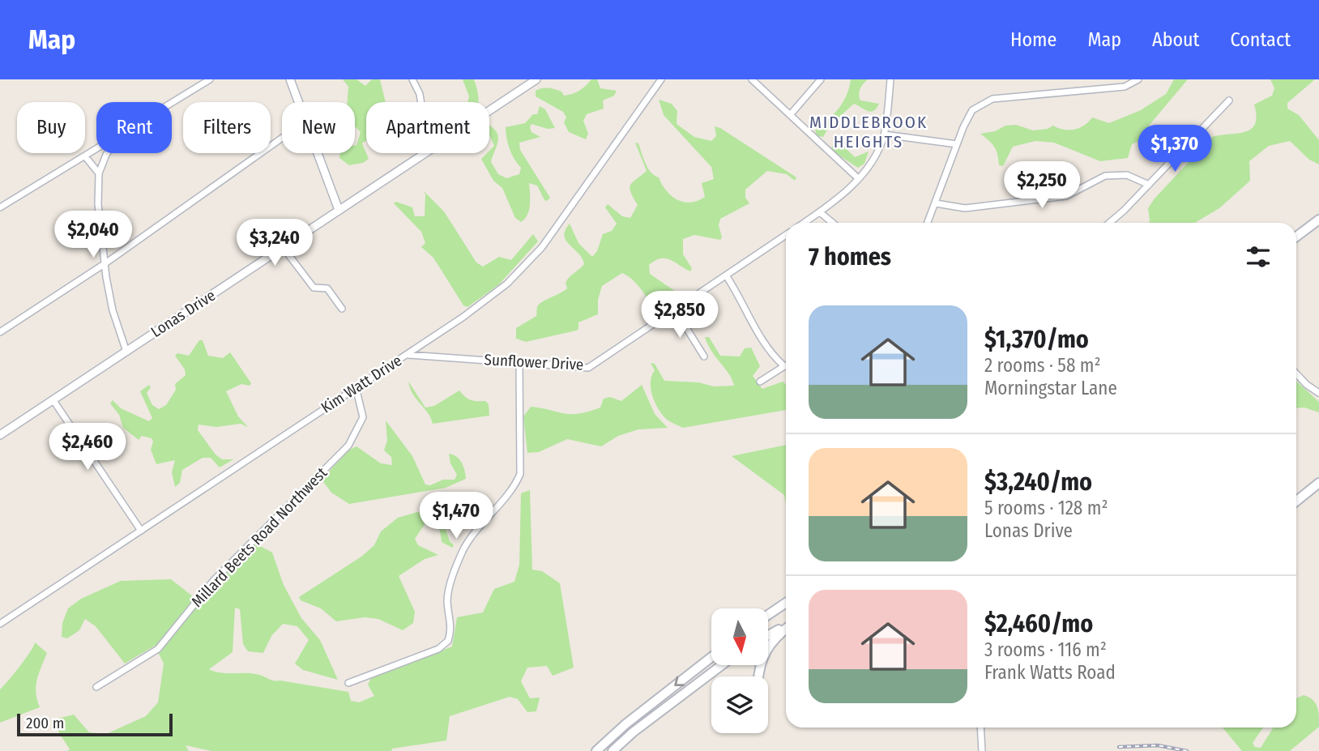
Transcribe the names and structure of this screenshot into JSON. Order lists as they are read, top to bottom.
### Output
{
  "streets": {
    "street": [
      "Lonas Drive",
      "Sunflower Drive",
      "Kim Watt Drive",
      "Millard Beets Road Northwest"
    ]
  },
  "crossings": [
    ["Sunflower Drive", "Kim Watt Drive"],
    ["Kim Watt Drive", "Millard Beets Road Northwest"]
  ],
  "districts": ["MIDDLEBROOK HEIGHTS"],
  "scale_bar": "200 m",
  "north": "bottom",
  "page": {
    "header": "Map",
    "nav": [
      "Home",
      "Map",
      "About",
      "Contact"
    ],
    "chip": [
      "Buy",
      "Rent",
      "Filters",
      "New",
      "Apartment"
    ],
    "price": [
      "$1,370",
      "$2,250",
      "$2,040",
      "$3,240",
      "$2,850",
      "$2,460",
      "$1,470"
    ],
    "heading": "7 homes",
    "list": [
      {
        "name": "$1,370/mo",
        "note": "2 rooms · 58 m² · Morningstar Lane"
      },
      {
        "name": "$3,240/mo",
        "note": "5 rooms · 128 m² · Lonas Drive"
      },
      {
        "name": "$2,460/mo",
        "note": "3 rooms · 116 m² · Frank Watts Road"
      }
    ],
    "scale": "200 m"
  }
}
